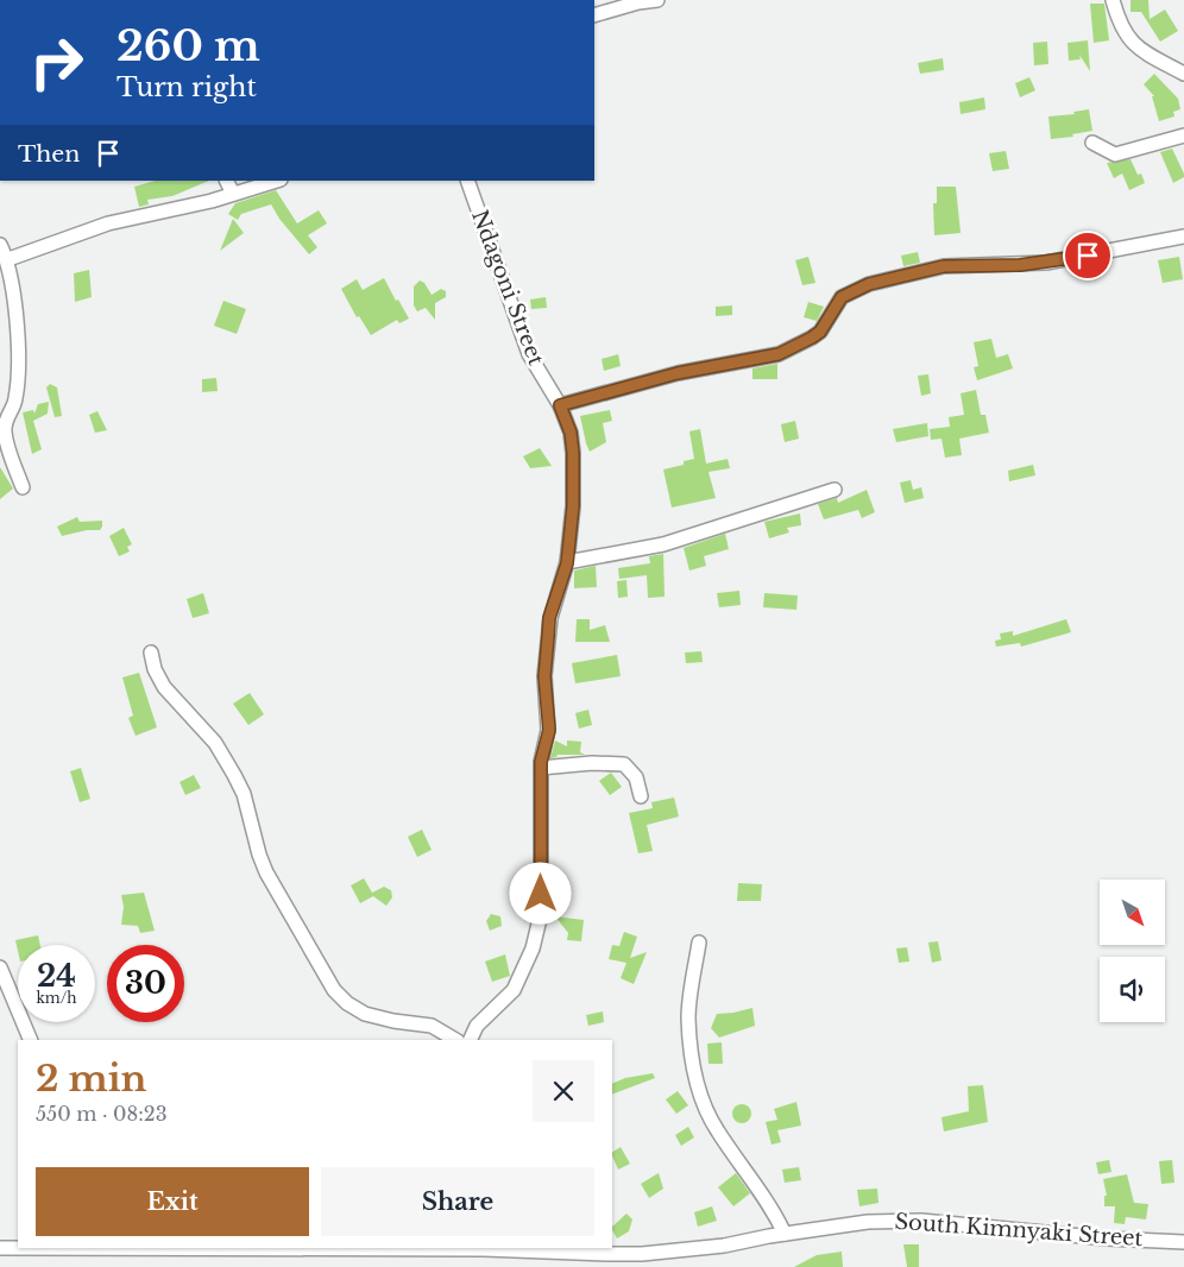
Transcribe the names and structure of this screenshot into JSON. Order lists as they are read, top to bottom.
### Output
{
  "streets": {
    "street": ["Ndagoni Street", "South Kimnyaki Street"]
  },
  "north": "bottom right",
  "page": {
    "turn": ["260 m", "Turn right"],
    "then": "Then",
    "speed": "24 km/h",
    "limit": "30",
    "heading": ["2 min", "550 m · 08:23"],
    "buttons": ["Exit", "Share"]
  }
}
